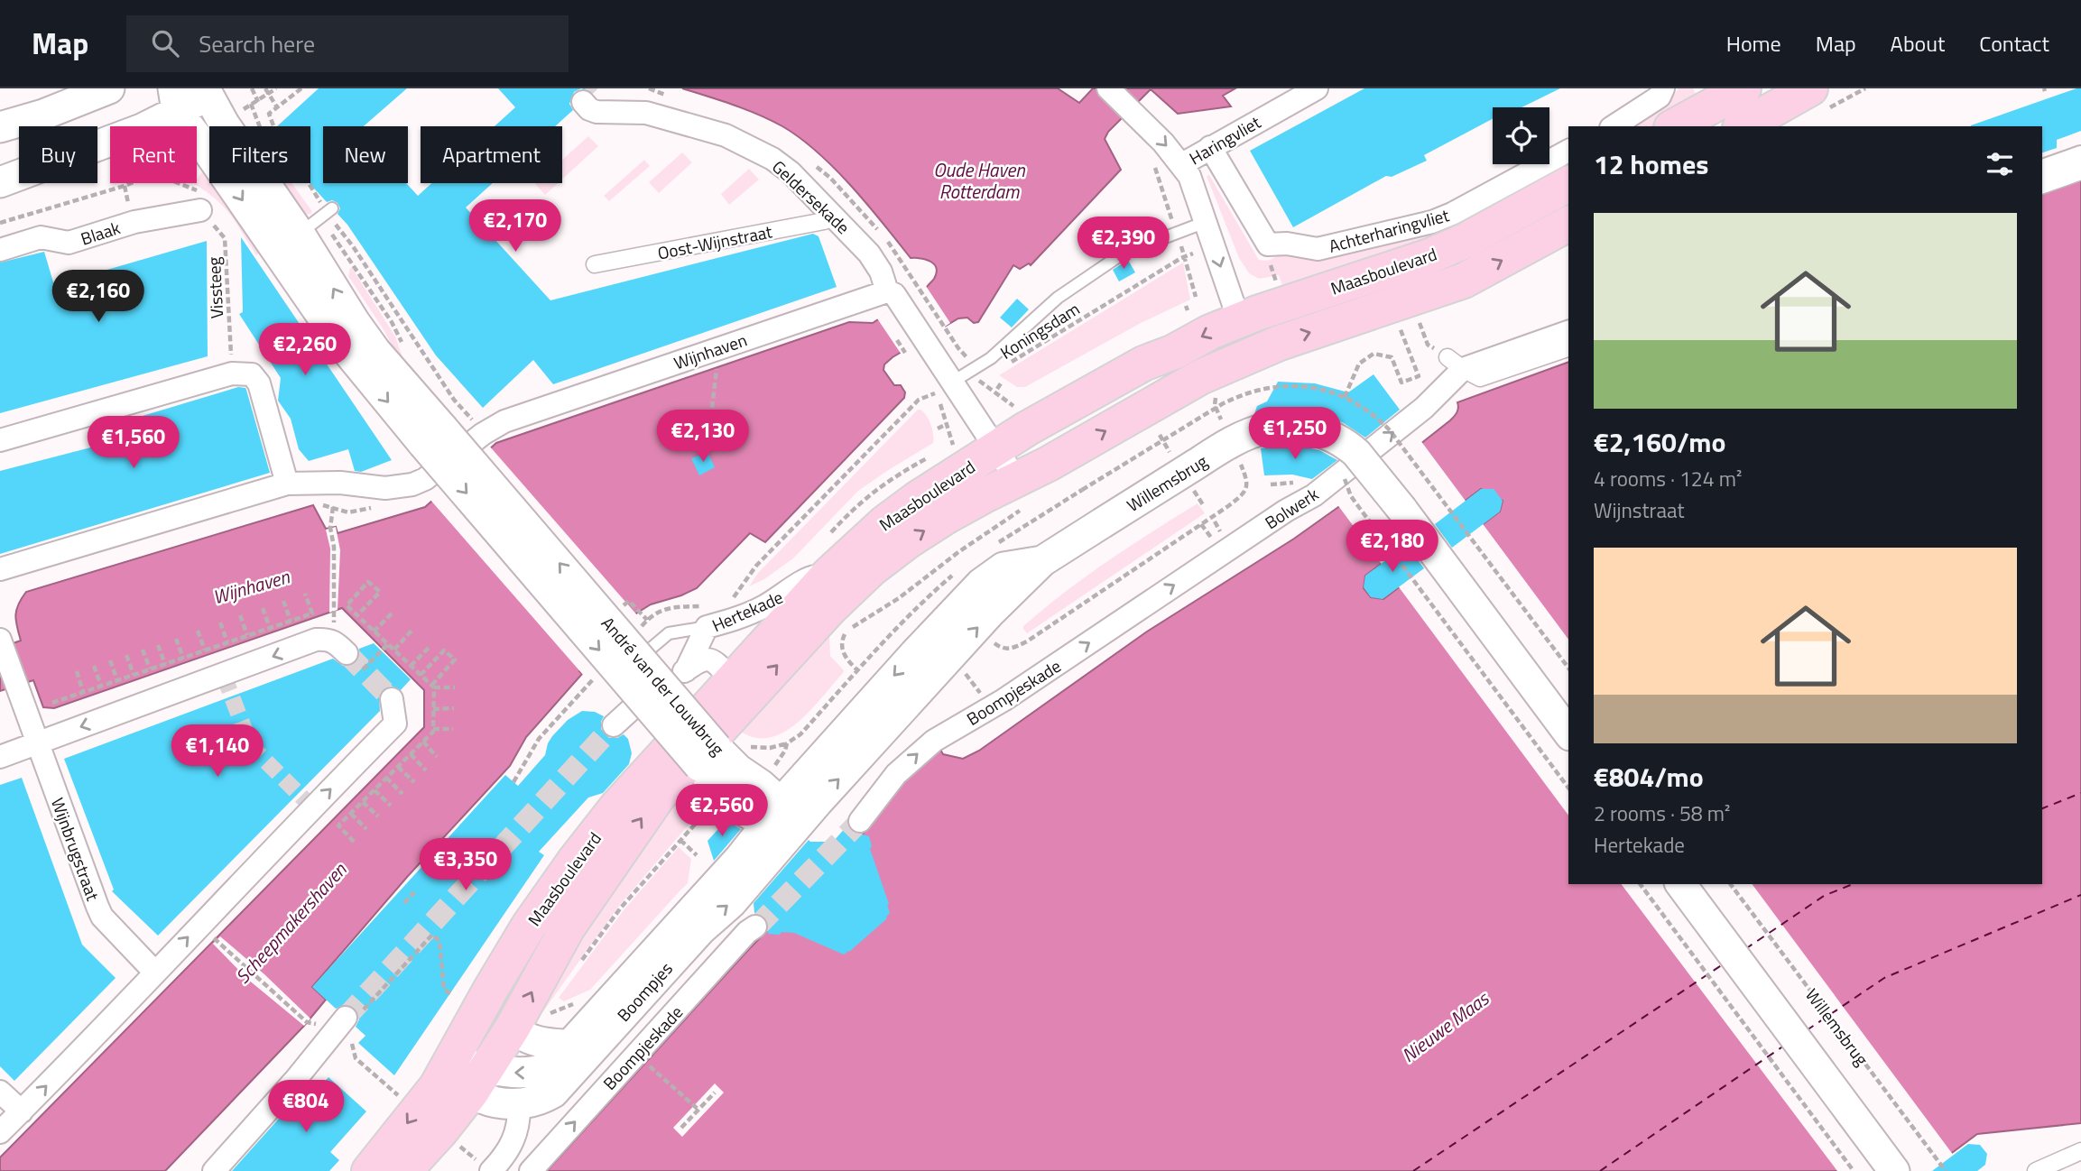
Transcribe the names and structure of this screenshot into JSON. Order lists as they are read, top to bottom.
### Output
{
  "streets": {
    "main road": [
      "Maasboulevard",
      "Willemsbrug",
      "André van der Louwbrug",
      "Boompjes"
    ],
    "street": [
      "Haringvliet",
      "Geldersekade",
      "Achterharingvliet",
      "Blaak",
      "Oost-Wijnstraat",
      "Wijnhaven",
      "Bolwerk",
      "Hertekade",
      "Boompjeskade",
      "Wijnbrugstraat"
    ],
    "path": ["Vissteeg", "Koningsdam"]
  },
  "crossings": [
    ["Haringvliet", "Achterharingvliet"],
    ["Geldersekade", "Oost-Wijnstraat"],
    ["Geldersekade", "Wijnhaven"],
    ["Blaak", "Vissteeg"],
    ["Maasboulevard", "Hertekade"],
    ["Maasboulevard", "Boompjes"],
    ["Willemsbrug", "André van der Louwbrug"],
    ["Willemsbrug", "Boompjes"],
    ["Bolwerk", "Boompjeskade"],
    ["André van der Louwbrug", "Boompjes"]
  ],
  "one_way": ["Haringvliet", "Bolwerk", "Boompjeskade"],
  "water": [
    "Oude Haven Rotterdam",
    "Wijnhaven",
    "Scheepmakershaven",
    "Nieuwe Maas"
  ],
  "page": {
    "header": "Map",
    "search": "Search here",
    "nav": [
      "Home",
      "Map",
      "About",
      "Contact"
    ],
    "chip": [
      "Buy",
      "Rent",
      "Filters",
      "New",
      "Apartment"
    ],
    "heading": "12 homes",
    "price": [
      "€2,170",
      "€2,390",
      "€2,160",
      "€2,260",
      "€1,250",
      "€2,130",
      "€1,560",
      "€2,180",
      "€1,140",
      "€2,560",
      "€3,350",
      "€804"
    ],
    "list": [
      {
        "name": "€2,160/mo",
        "note": "4 rooms · 124 m² · Wijnstraat"
      },
      {
        "name": "€804/mo",
        "note": "2 rooms · 58 m² · Hertekade"
      }
    ]
  }
}
